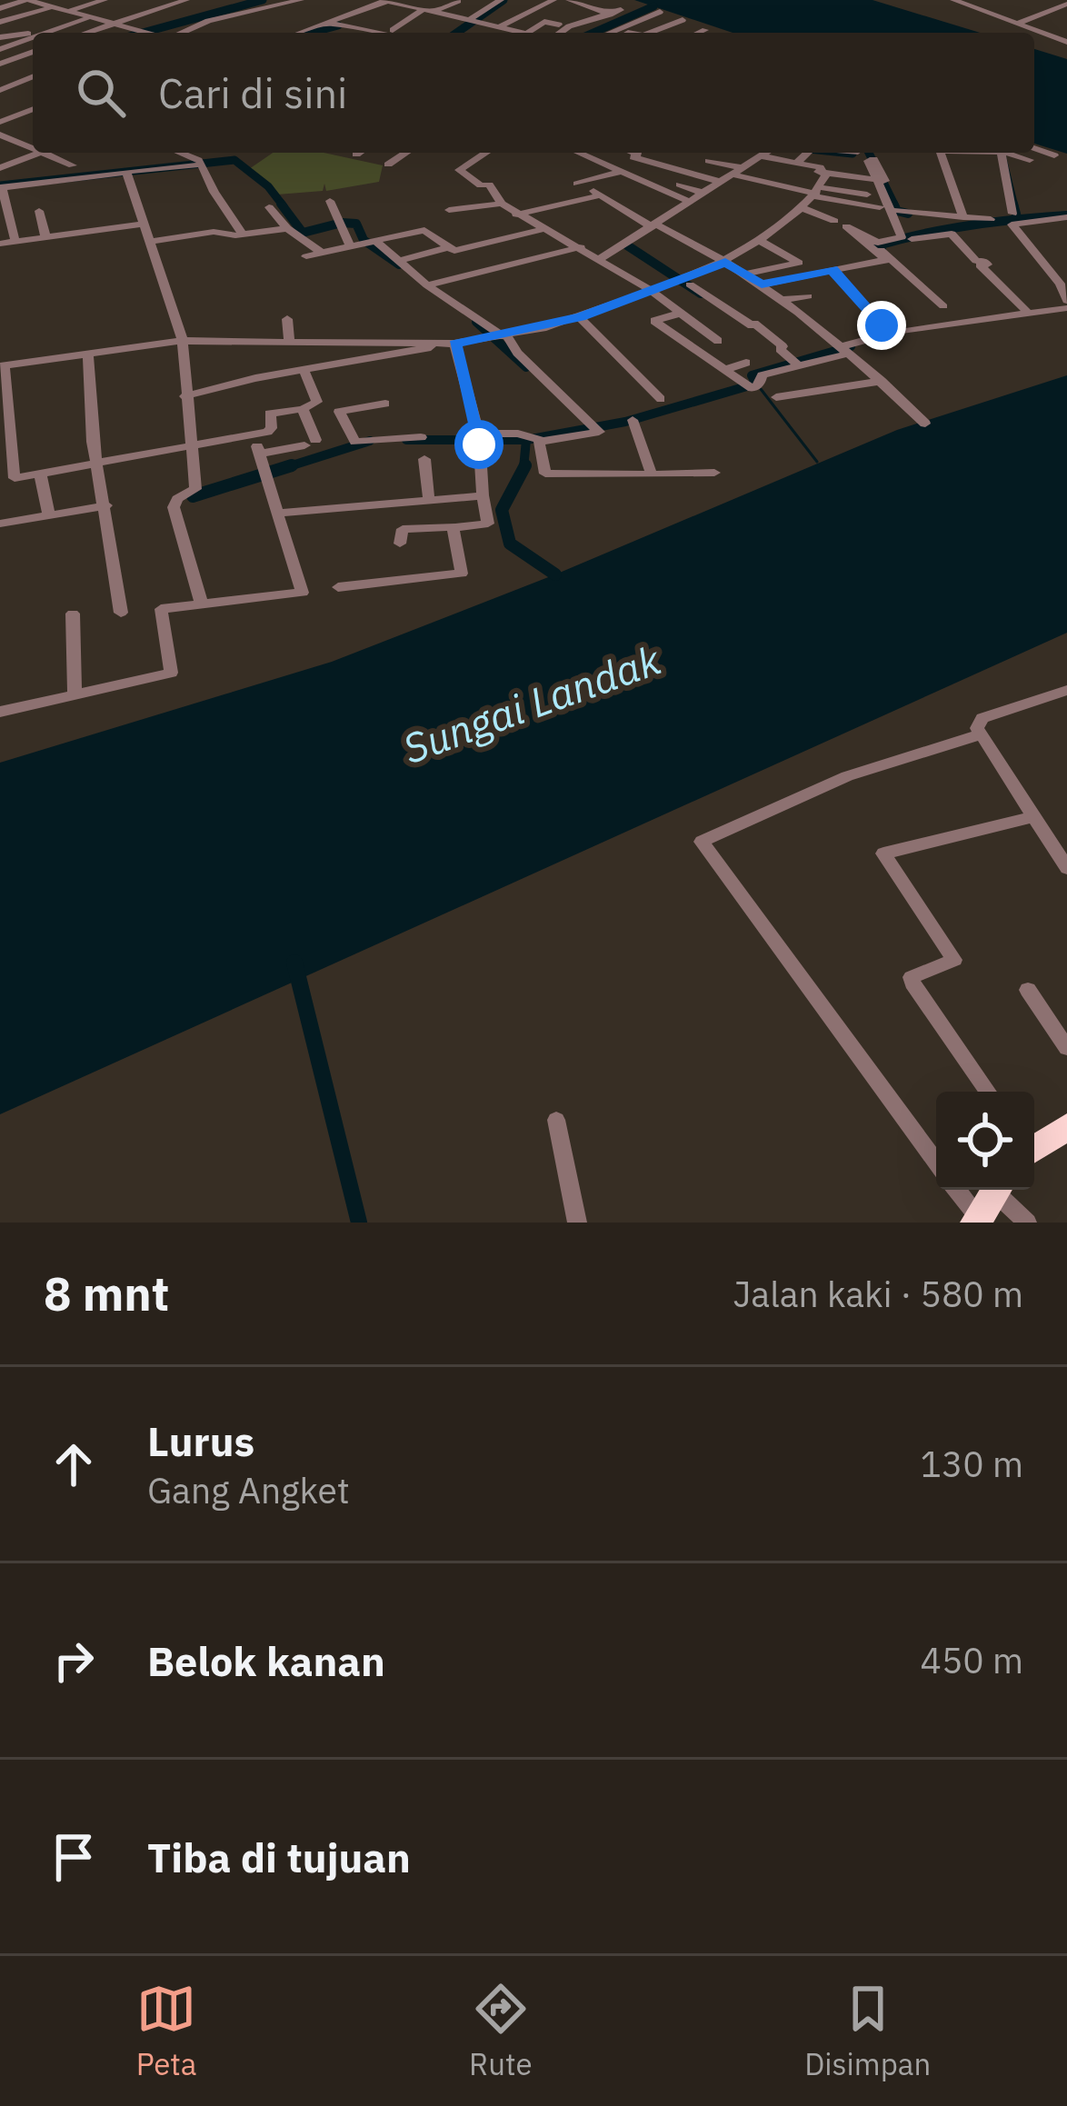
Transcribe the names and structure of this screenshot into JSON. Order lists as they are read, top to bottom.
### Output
{
  "water": ["Sungai Landak"],
  "page": {
    "search": "Cari di sini",
    "heading": ["8 mnt", "Jalan kaki · 580 m"],
    "list": [
      ["Lurus", "Gang Angket", "130 m"],
      ["Belok kanan", "450 m"],
      "Tiba di tujuan"
    ],
    "nav": ["Peta", "Rute", "Disimpan"]
  }
}
